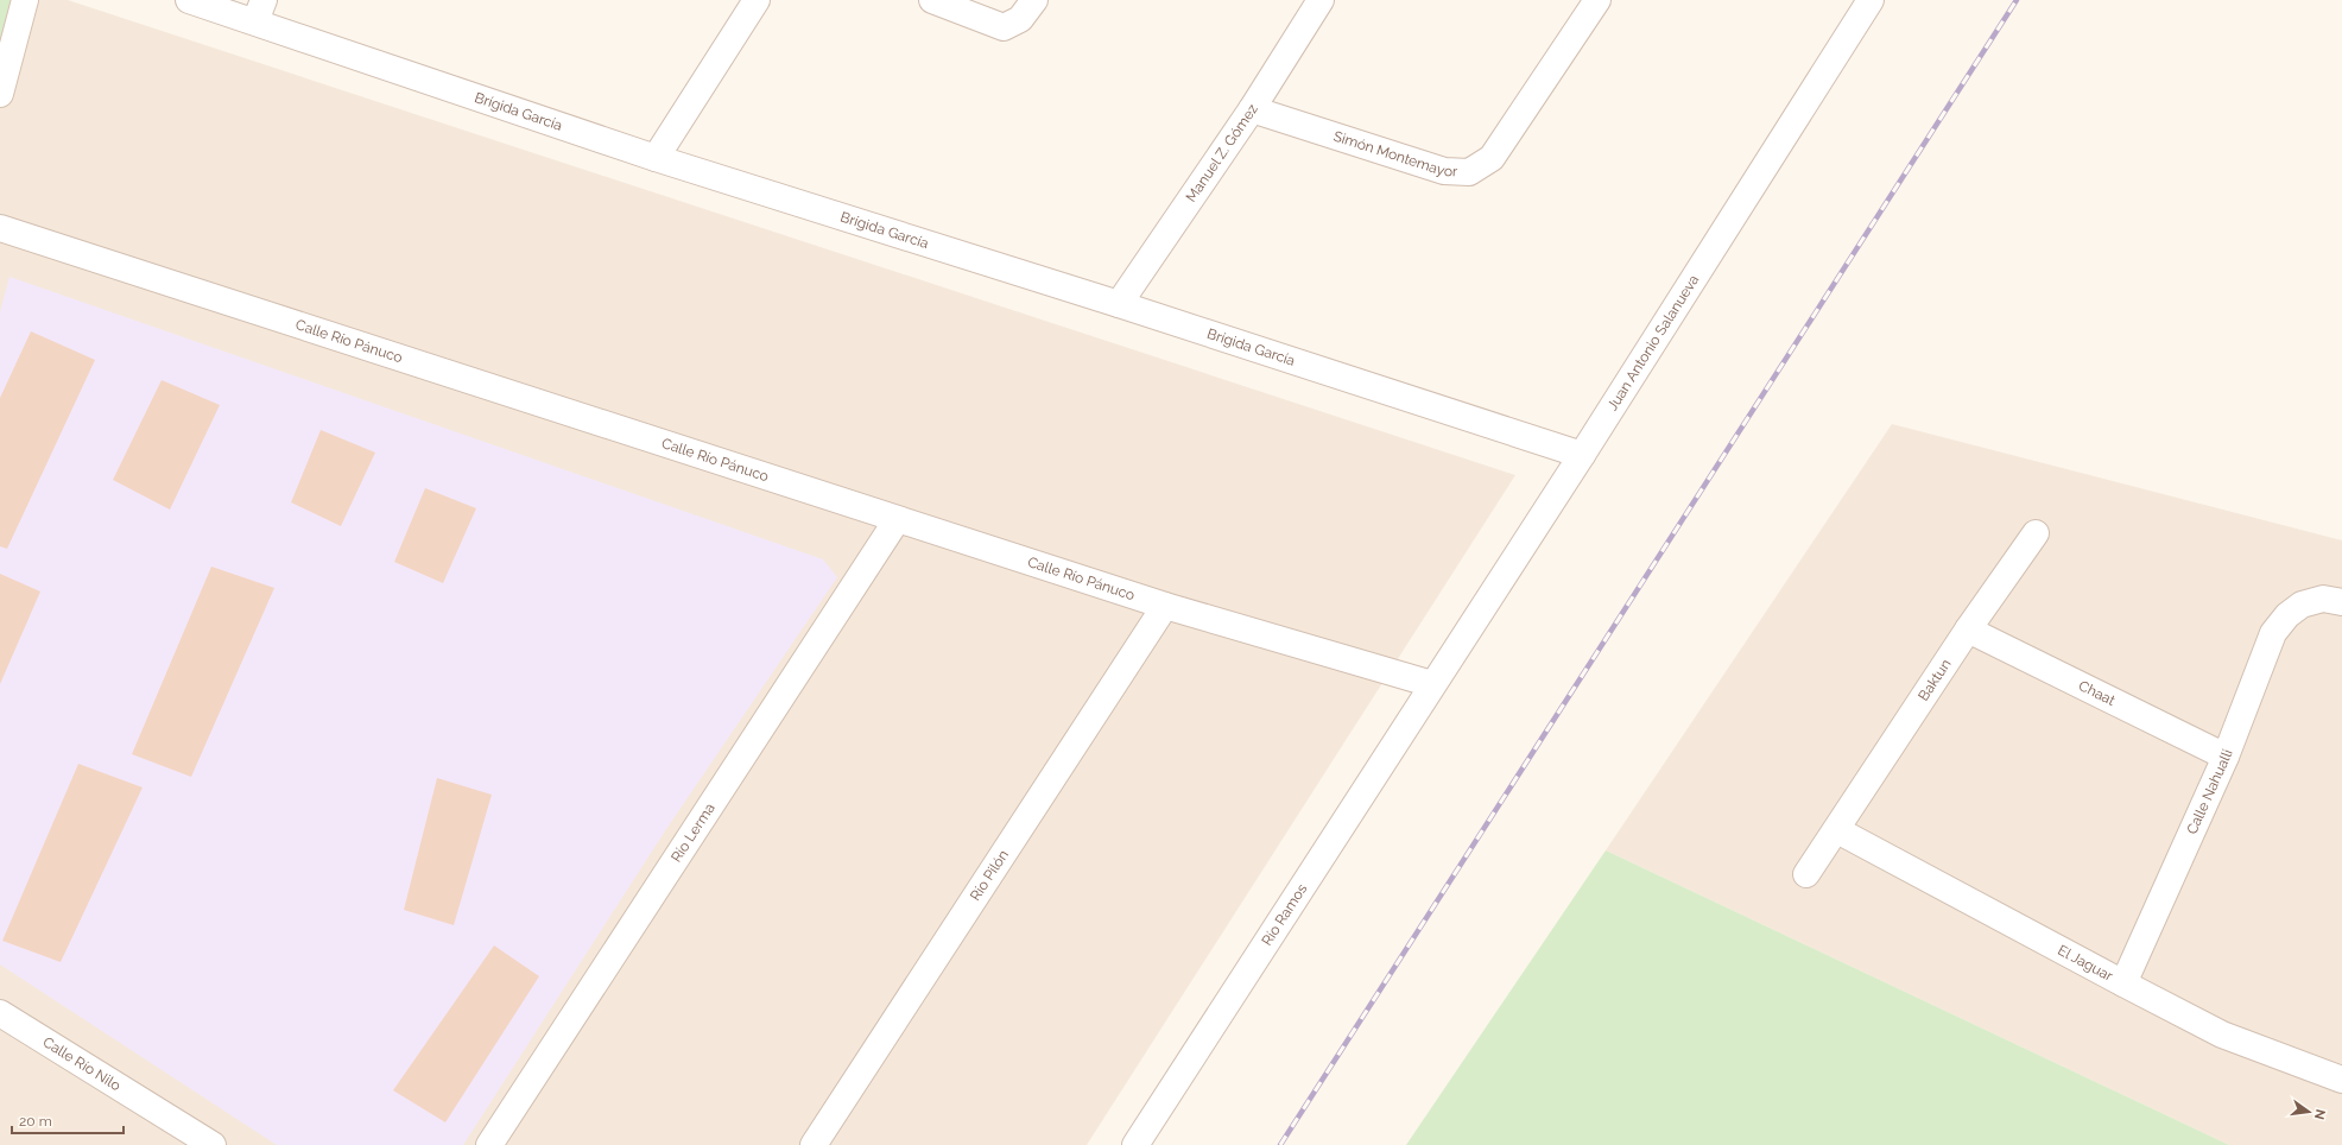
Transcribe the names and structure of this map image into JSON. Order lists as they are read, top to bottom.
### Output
{
  "streets": {
    "street": [
      "Brígida García",
      "Manuel Z. Gómez",
      "Simón Montemayor",
      "Calle Río Pánuco",
      "Juan Antonio Salanueva",
      "Baktun",
      "Chaat",
      "Calle Nahualli",
      "Río Lerma",
      "Río Pilón",
      "Río Ramos",
      "El Jaguar",
      "Calle Río Nilo"
    ]
  },
  "crossings": [
    ["Brígida García", "Manuel Z. Gómez"],
    ["Brígida García", "Juan Antonio Salanueva"],
    ["Manuel Z. Gómez", "Simón Montemayor"],
    ["Calle Río Pánuco", "Juan Antonio Salanueva"],
    ["Calle Río Pánuco", "Río Lerma"],
    ["Calle Río Pánuco", "Río Pilón"],
    ["Calle Río Pánuco", "Río Ramos"],
    ["Juan Antonio Salanueva", "Río Ramos"],
    ["Baktun", "Chaat"],
    ["Baktun", "El Jaguar"],
    ["Chaat", "Calle Nahualli"],
    ["Calle Nahualli", "El Jaguar"]
  ],
  "scale_bar": "20 m",
  "north": "right"
}
